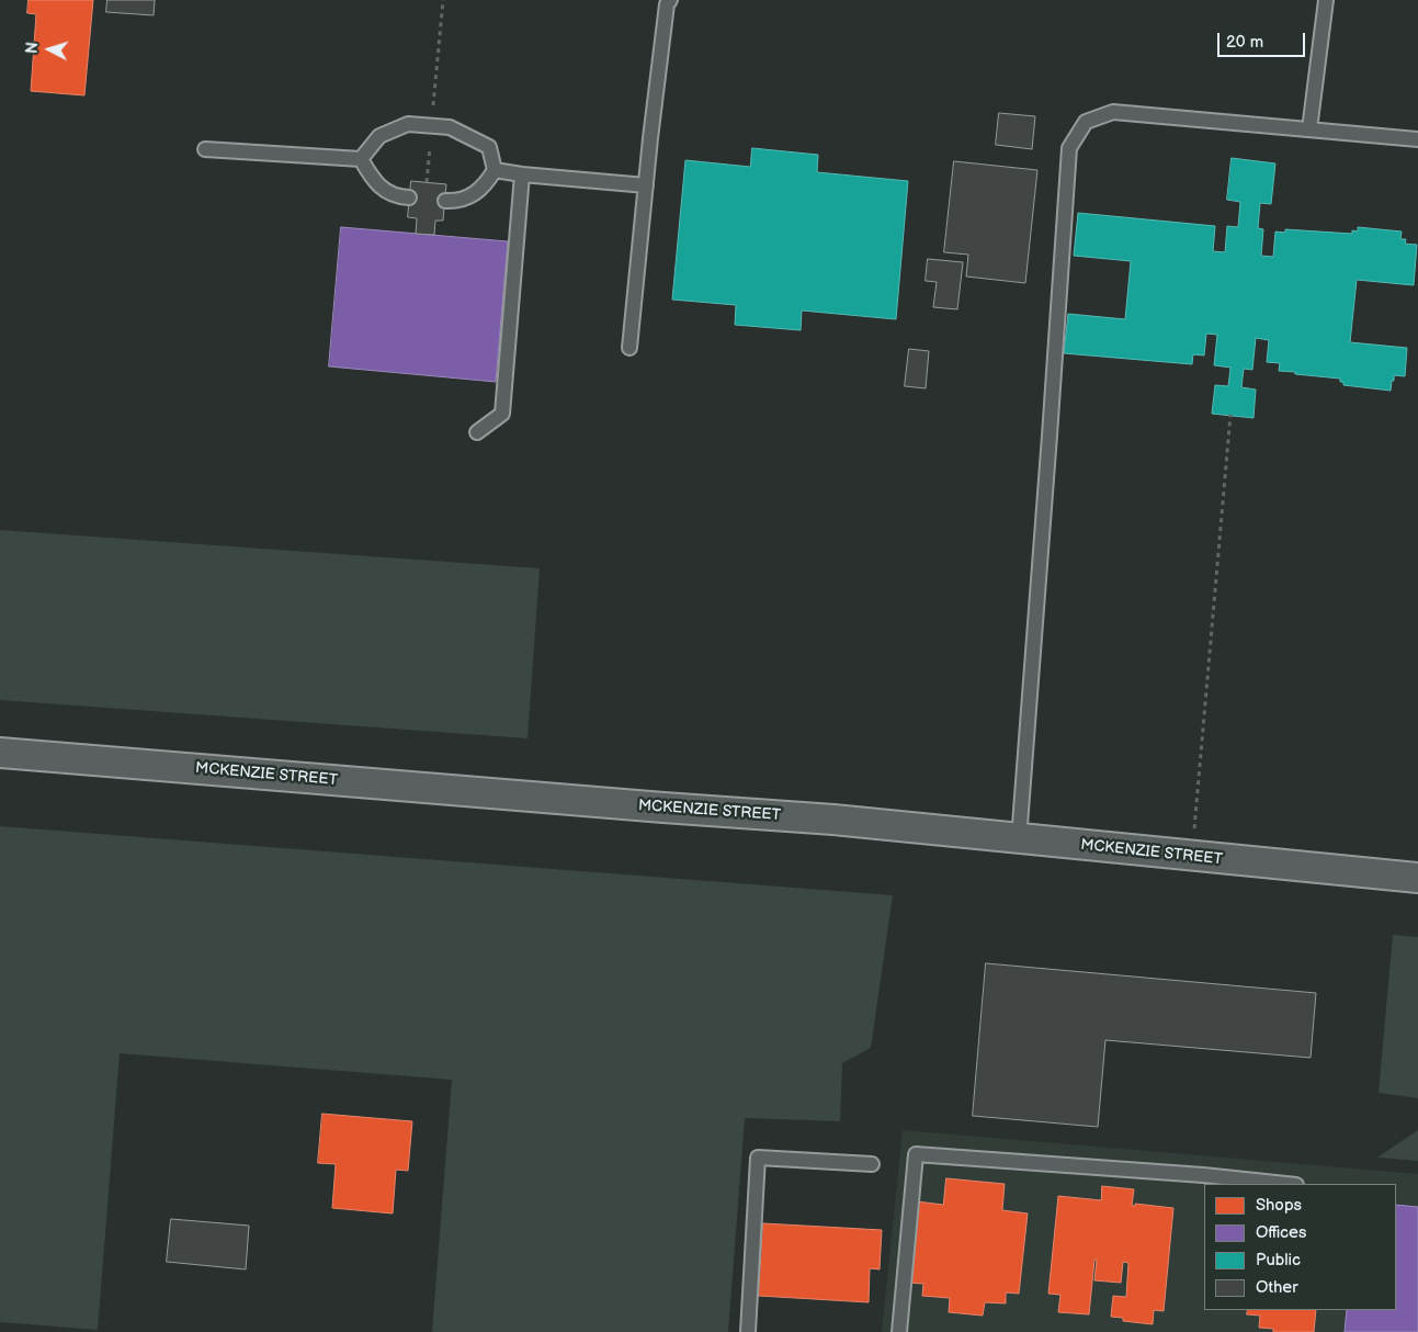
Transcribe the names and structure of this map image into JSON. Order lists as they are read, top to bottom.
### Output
{
  "streets": {
    "street": ["MCKENZIE STREET"]
  },
  "legend": [
    "Shops",
    "Offices",
    "Public",
    "Other"
  ],
  "scale_bar": "20 m",
  "north": "left"
}
